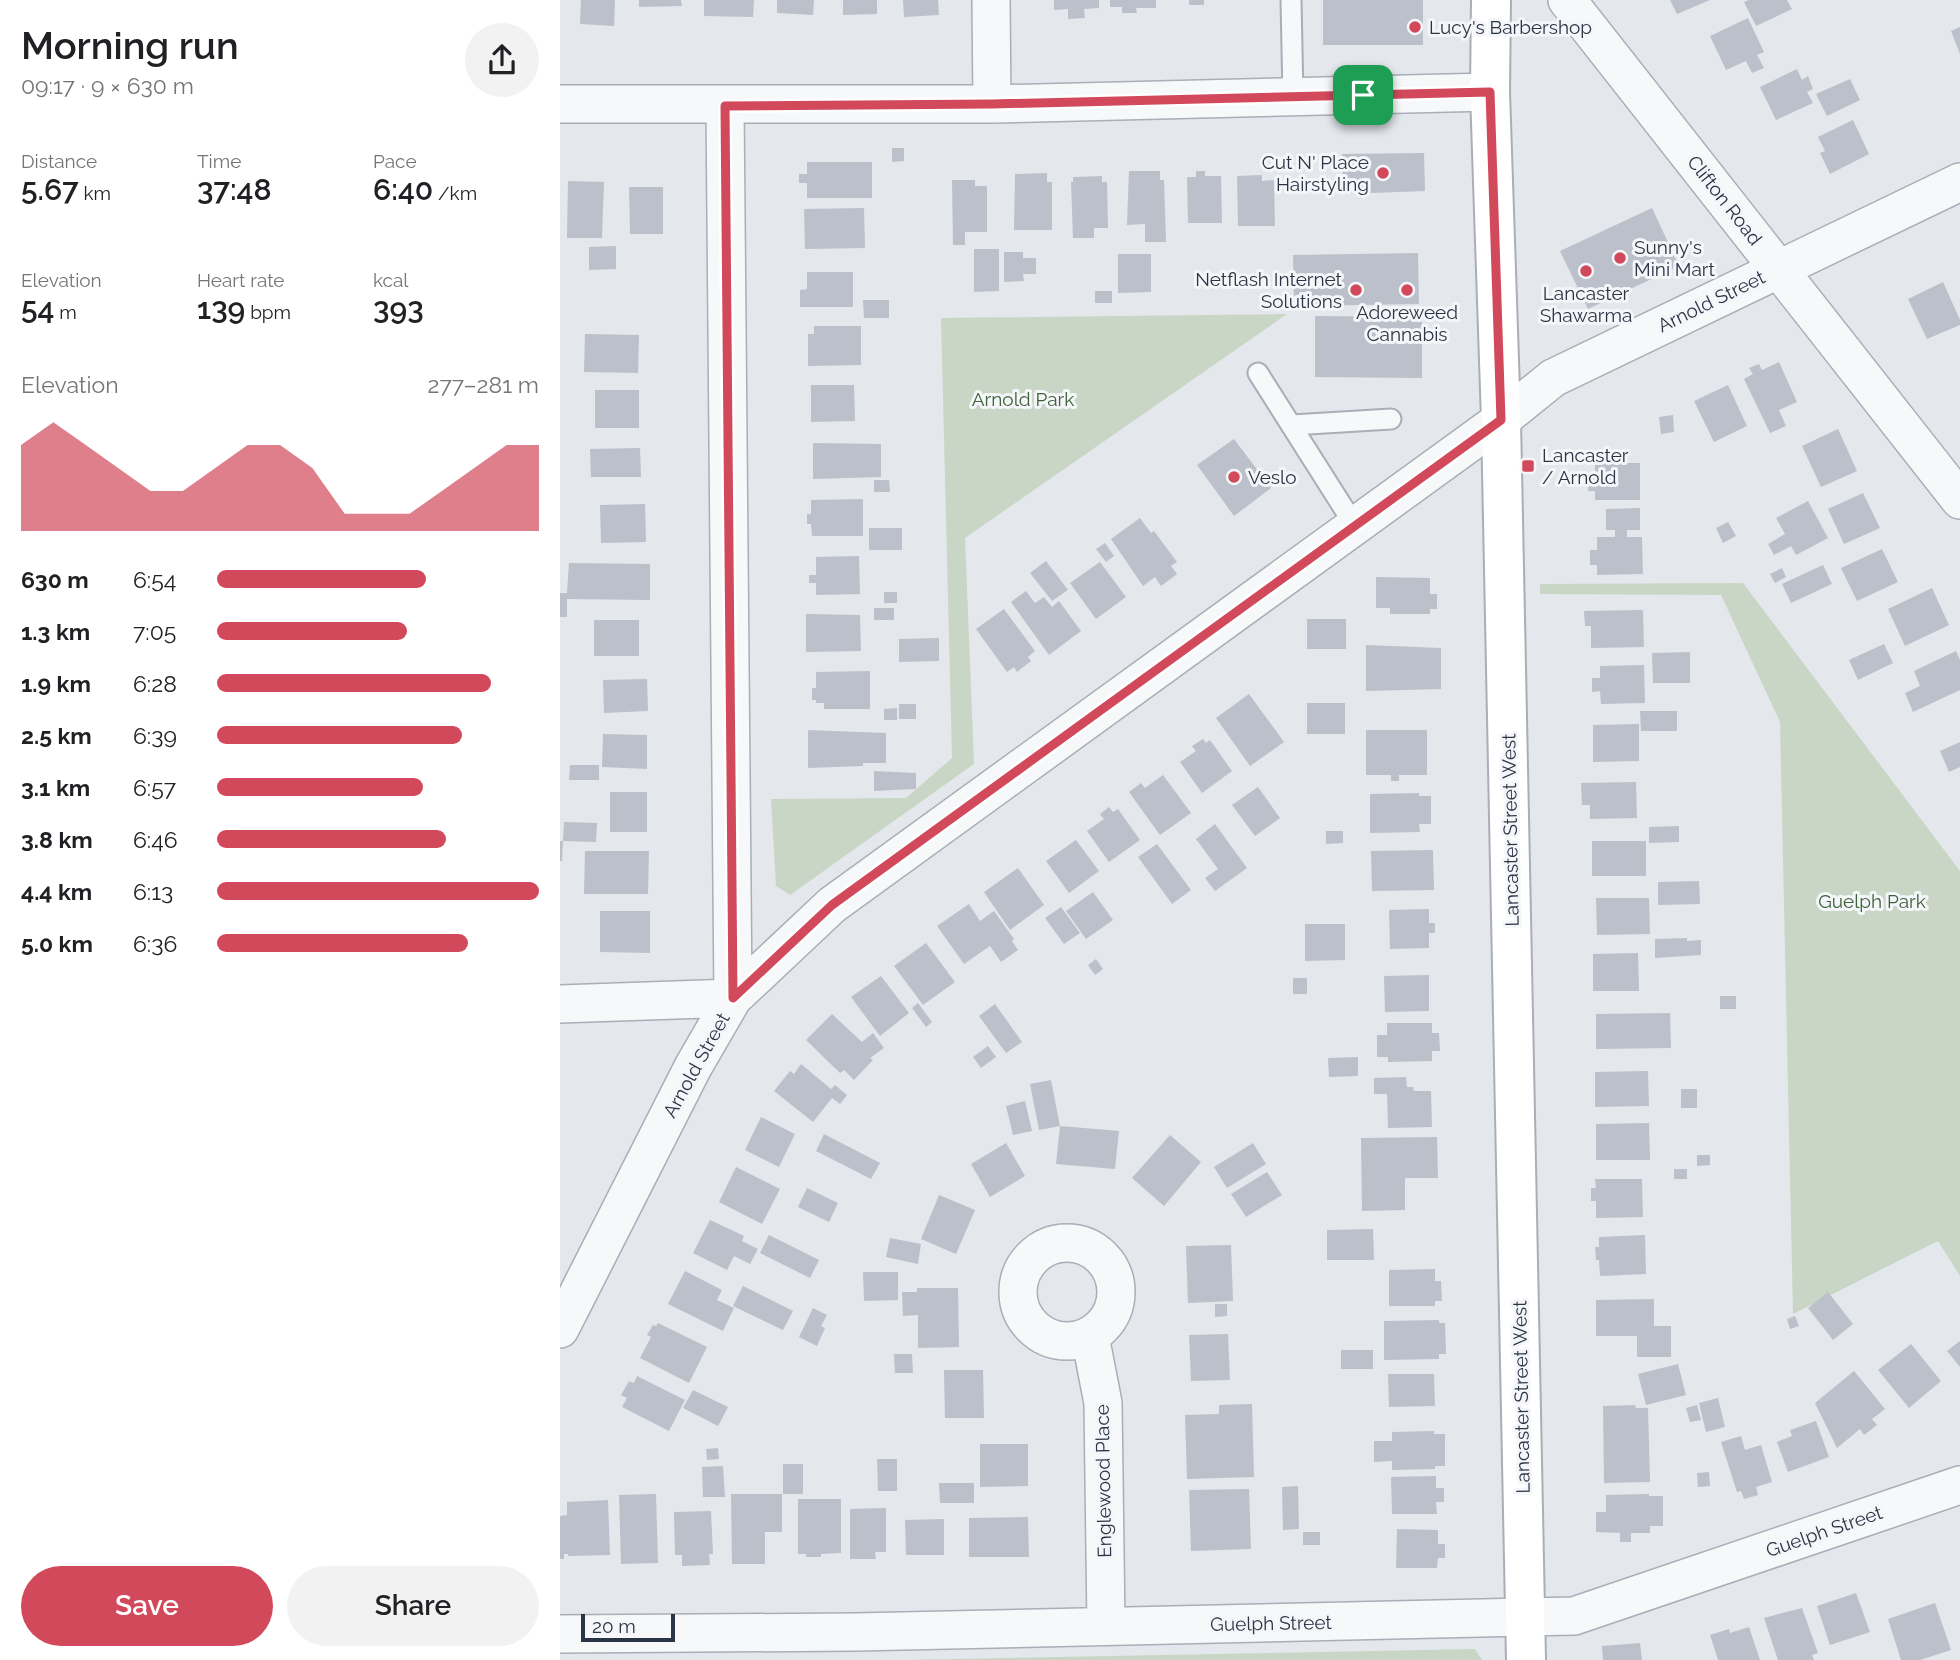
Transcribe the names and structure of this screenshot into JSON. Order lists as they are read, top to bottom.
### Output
{
  "streets": {
    "main road": ["Lancaster Street West"],
    "street": [
      "Clifton Road",
      "Arnold Street",
      "Englewood Place",
      "Guelph Street"
    ]
  },
  "crossings": [
    ["Clifton Road", "Arnold Street"],
    ["Arnold Street", "Lancaster Street West"],
    ["Lancaster Street West", "Guelph Street"],
    ["Englewood Place", "Guelph Street"]
  ],
  "parks": ["Arnold Park", "Guelph Park"],
  "places": {
    "other": [
      "Lucy's Barbershop",
      "Cut N' Place Hairstyling",
      "Sunny's Mini Mart",
      "Lancaster Shawarma",
      "Netflash Internet Solutions",
      "Adoreweed Cannabis",
      "Veslo"
    ],
    "transit": ["Lancaster / Arnold"]
  },
  "scale_bar": "20 m",
  "page": {
    "heading": ["Morning run", "09:17 · 9 × 630 m"],
    "stats": [
      ["Distance", "5.67 km"],
      ["Time", "37:48"],
      ["Pace", "6:40 /km"],
      ["Elevation", "54 m"],
      ["Heart rate", "139 bpm"],
      ["kcal", "393"]
    ],
    "chart": ["Elevation", "277–281 m"],
    "list": [
      {
        "name": "630 m",
        "note": "6:54"
      },
      {
        "name": "1.3 km",
        "note": "7:05"
      },
      {
        "name": "1.9 km",
        "note": "6:28"
      },
      {
        "name": "2.5 km",
        "note": "6:39"
      },
      {
        "name": "3.1 km",
        "note": "6:57"
      },
      {
        "name": "3.8 km",
        "note": "6:46"
      },
      {
        "name": "4.4 km",
        "note": "6:13"
      },
      {
        "name": "5.0 km",
        "note": "6:36"
      }
    ],
    "buttons": ["Save", "Share"],
    "scale": "20 m"
  }
}
